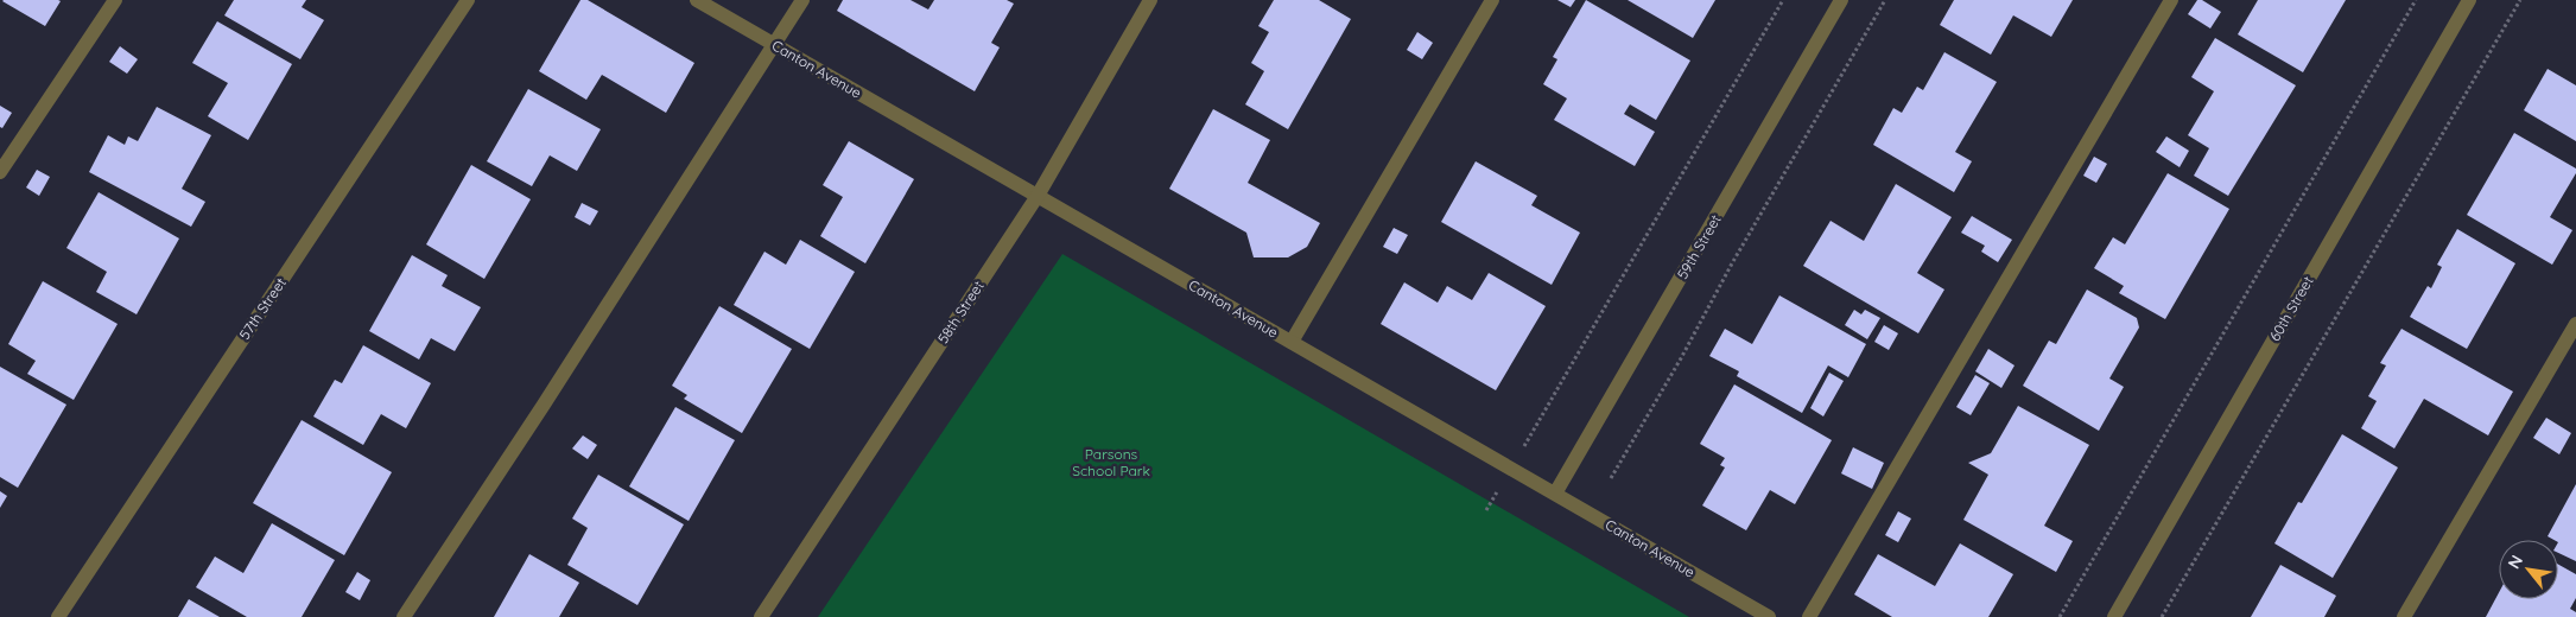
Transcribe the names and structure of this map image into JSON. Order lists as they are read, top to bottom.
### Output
{
  "streets": {
    "street": [
      "Canton Avenue",
      "59th Street",
      "57th Street",
      "60th Street",
      "58th Street"
    ]
  },
  "crossings": [
    ["Canton Avenue", "59th Street"],
    ["Canton Avenue", "58th Street"]
  ],
  "parks": ["Parsons School Park"],
  "north": "top left"
}
